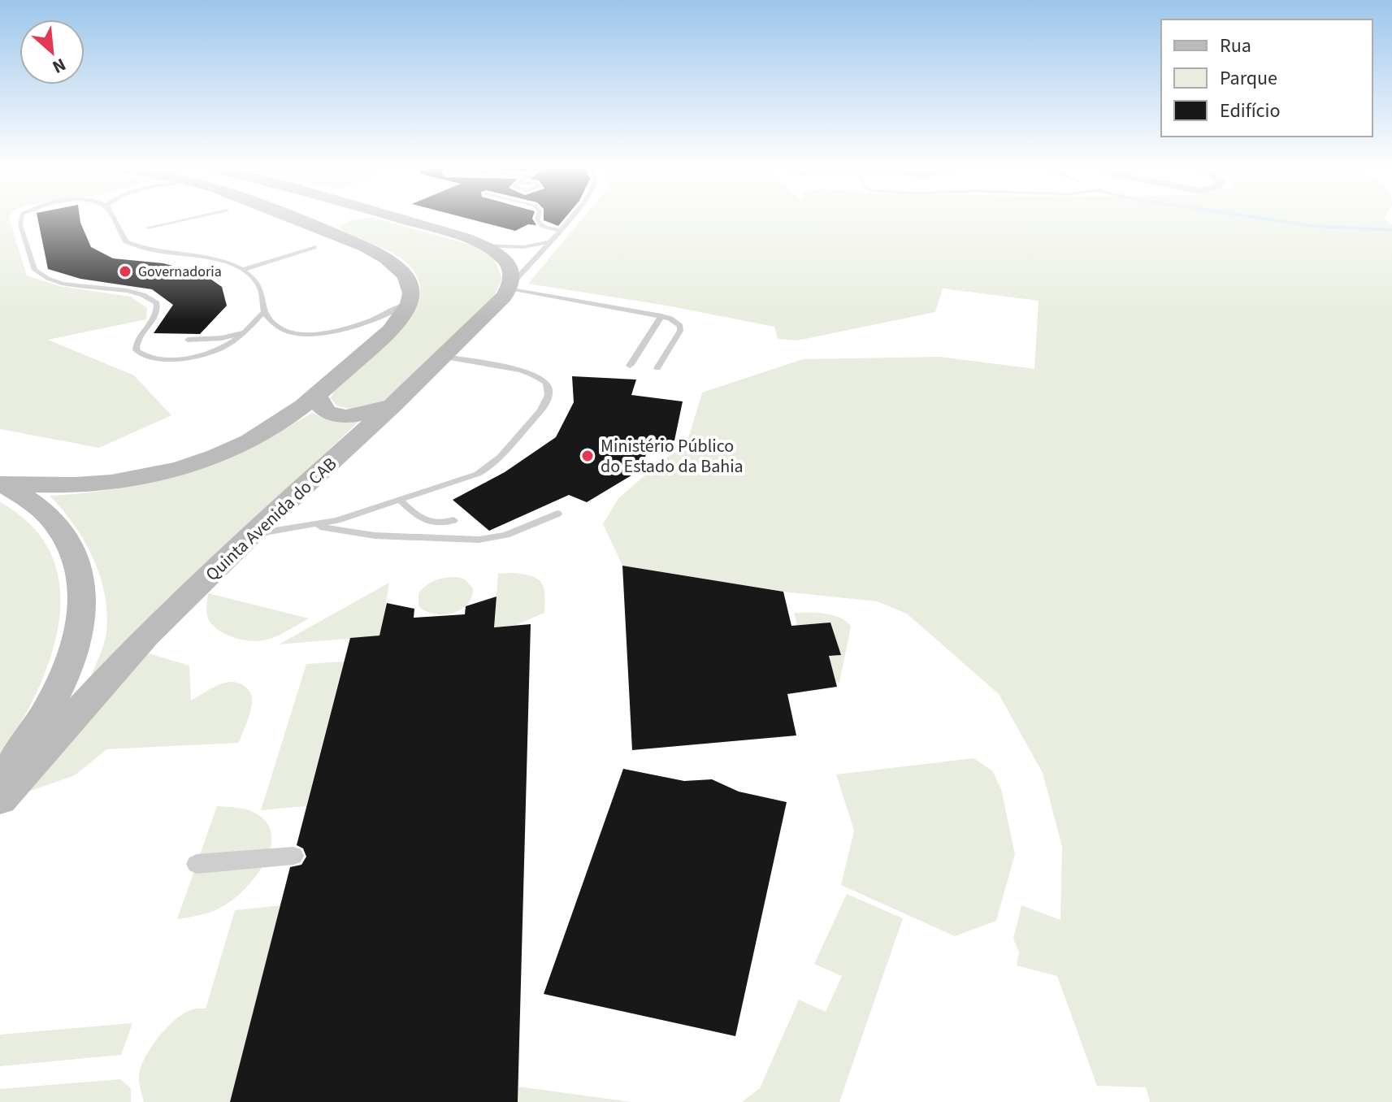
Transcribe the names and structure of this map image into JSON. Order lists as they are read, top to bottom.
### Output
{
  "streets": {
    "main road": ["Quinta Avenida do CAB"]
  },
  "places": ["Governadoria", "Ministério Público do Estado da Bahia"],
  "legend": ["Rua", "Parque", "Edifício"],
  "north": "bottom right"
}
